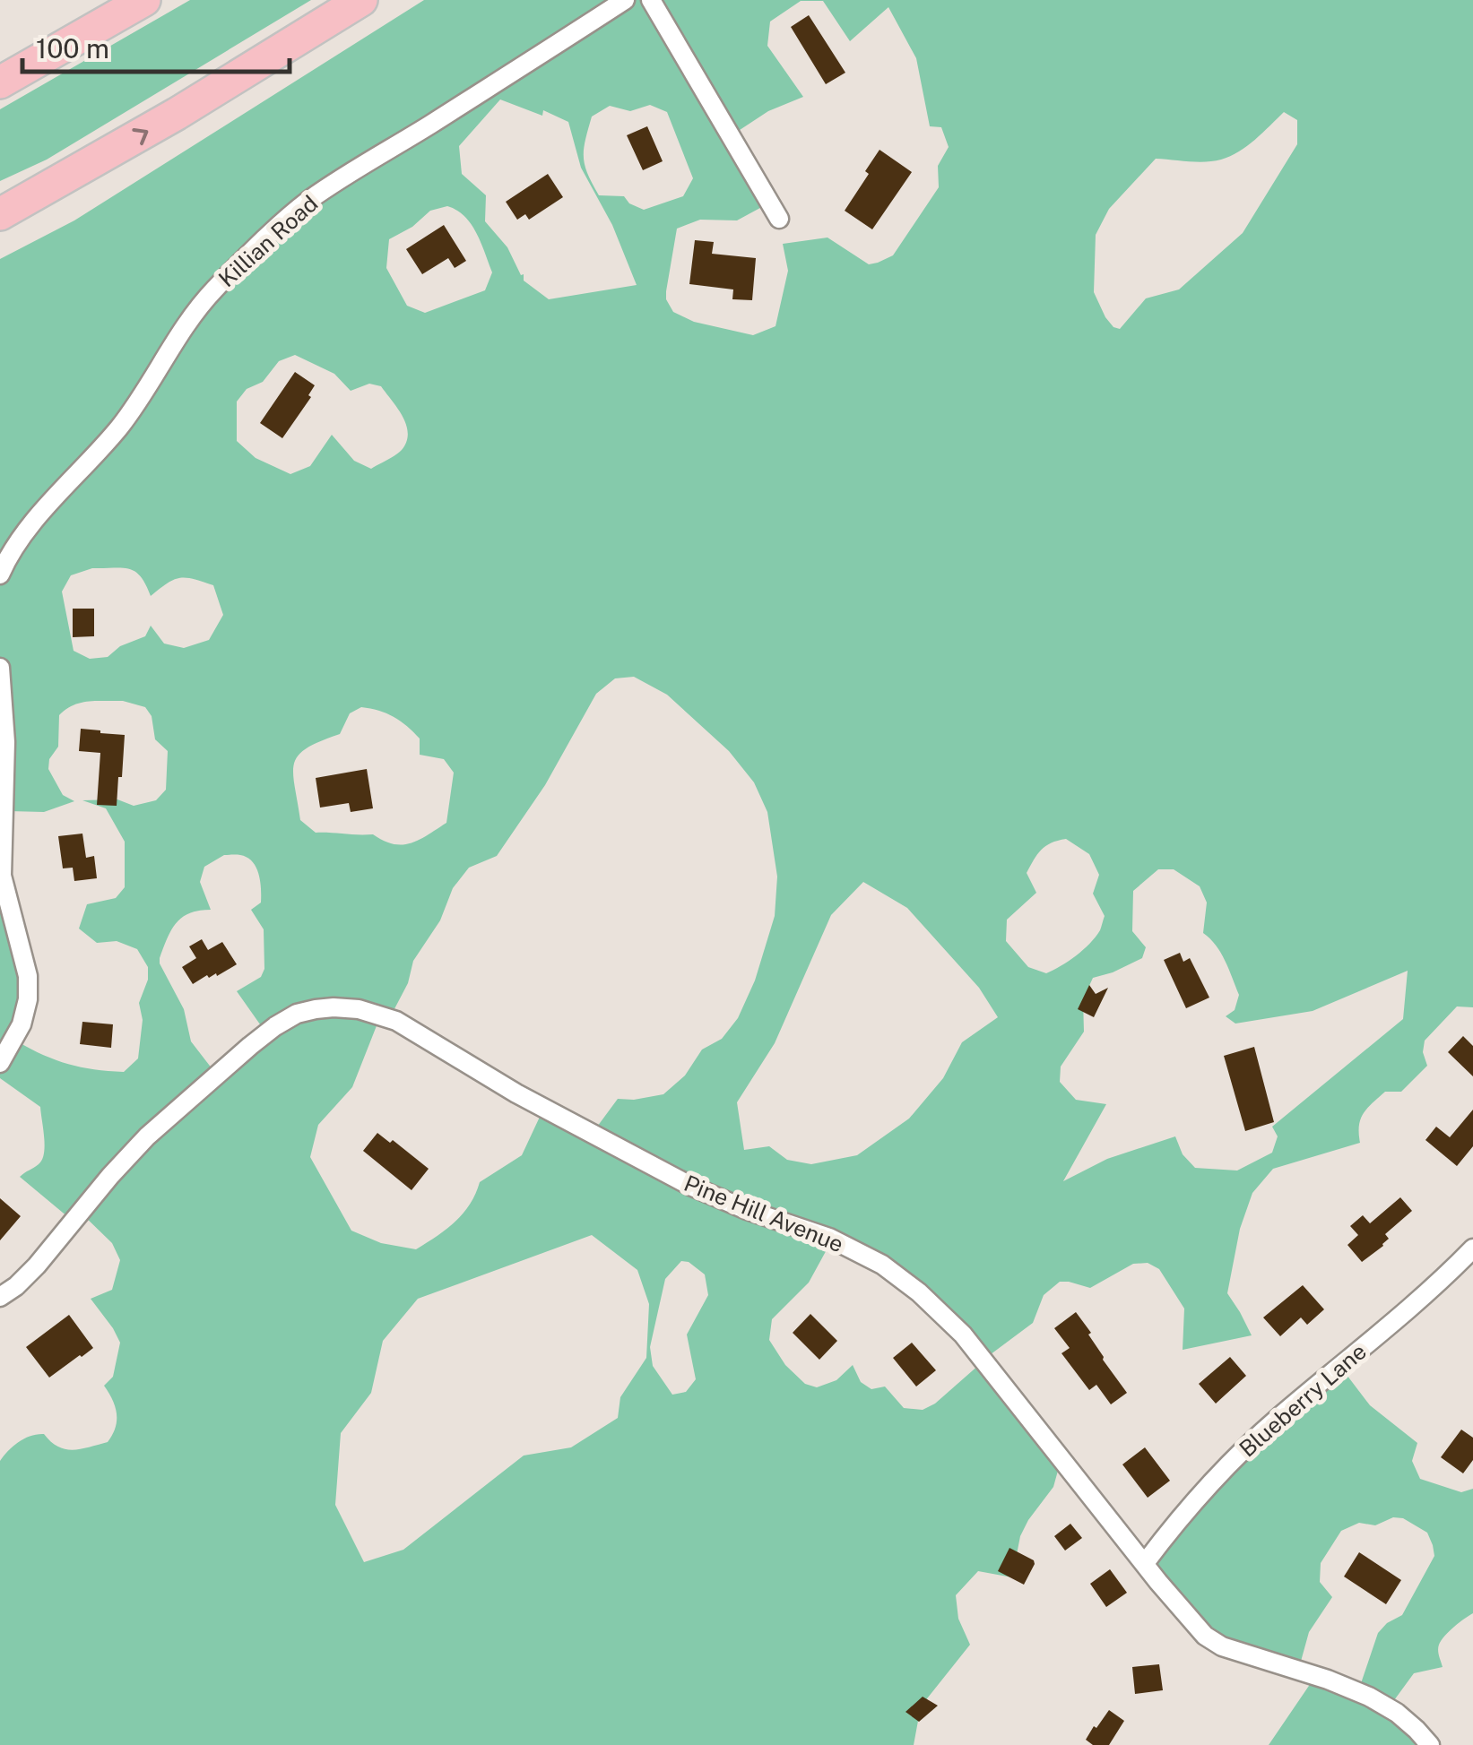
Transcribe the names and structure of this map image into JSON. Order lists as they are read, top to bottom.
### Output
{
  "streets": {
    "street": ["Killian Road", "Pine Hill Avenue", "Blueberry Lane"]
  },
  "crossings": [
    ["Pine Hill Avenue", "Blueberry Lane"]
  ],
  "scale_bar": "100 m"
}
